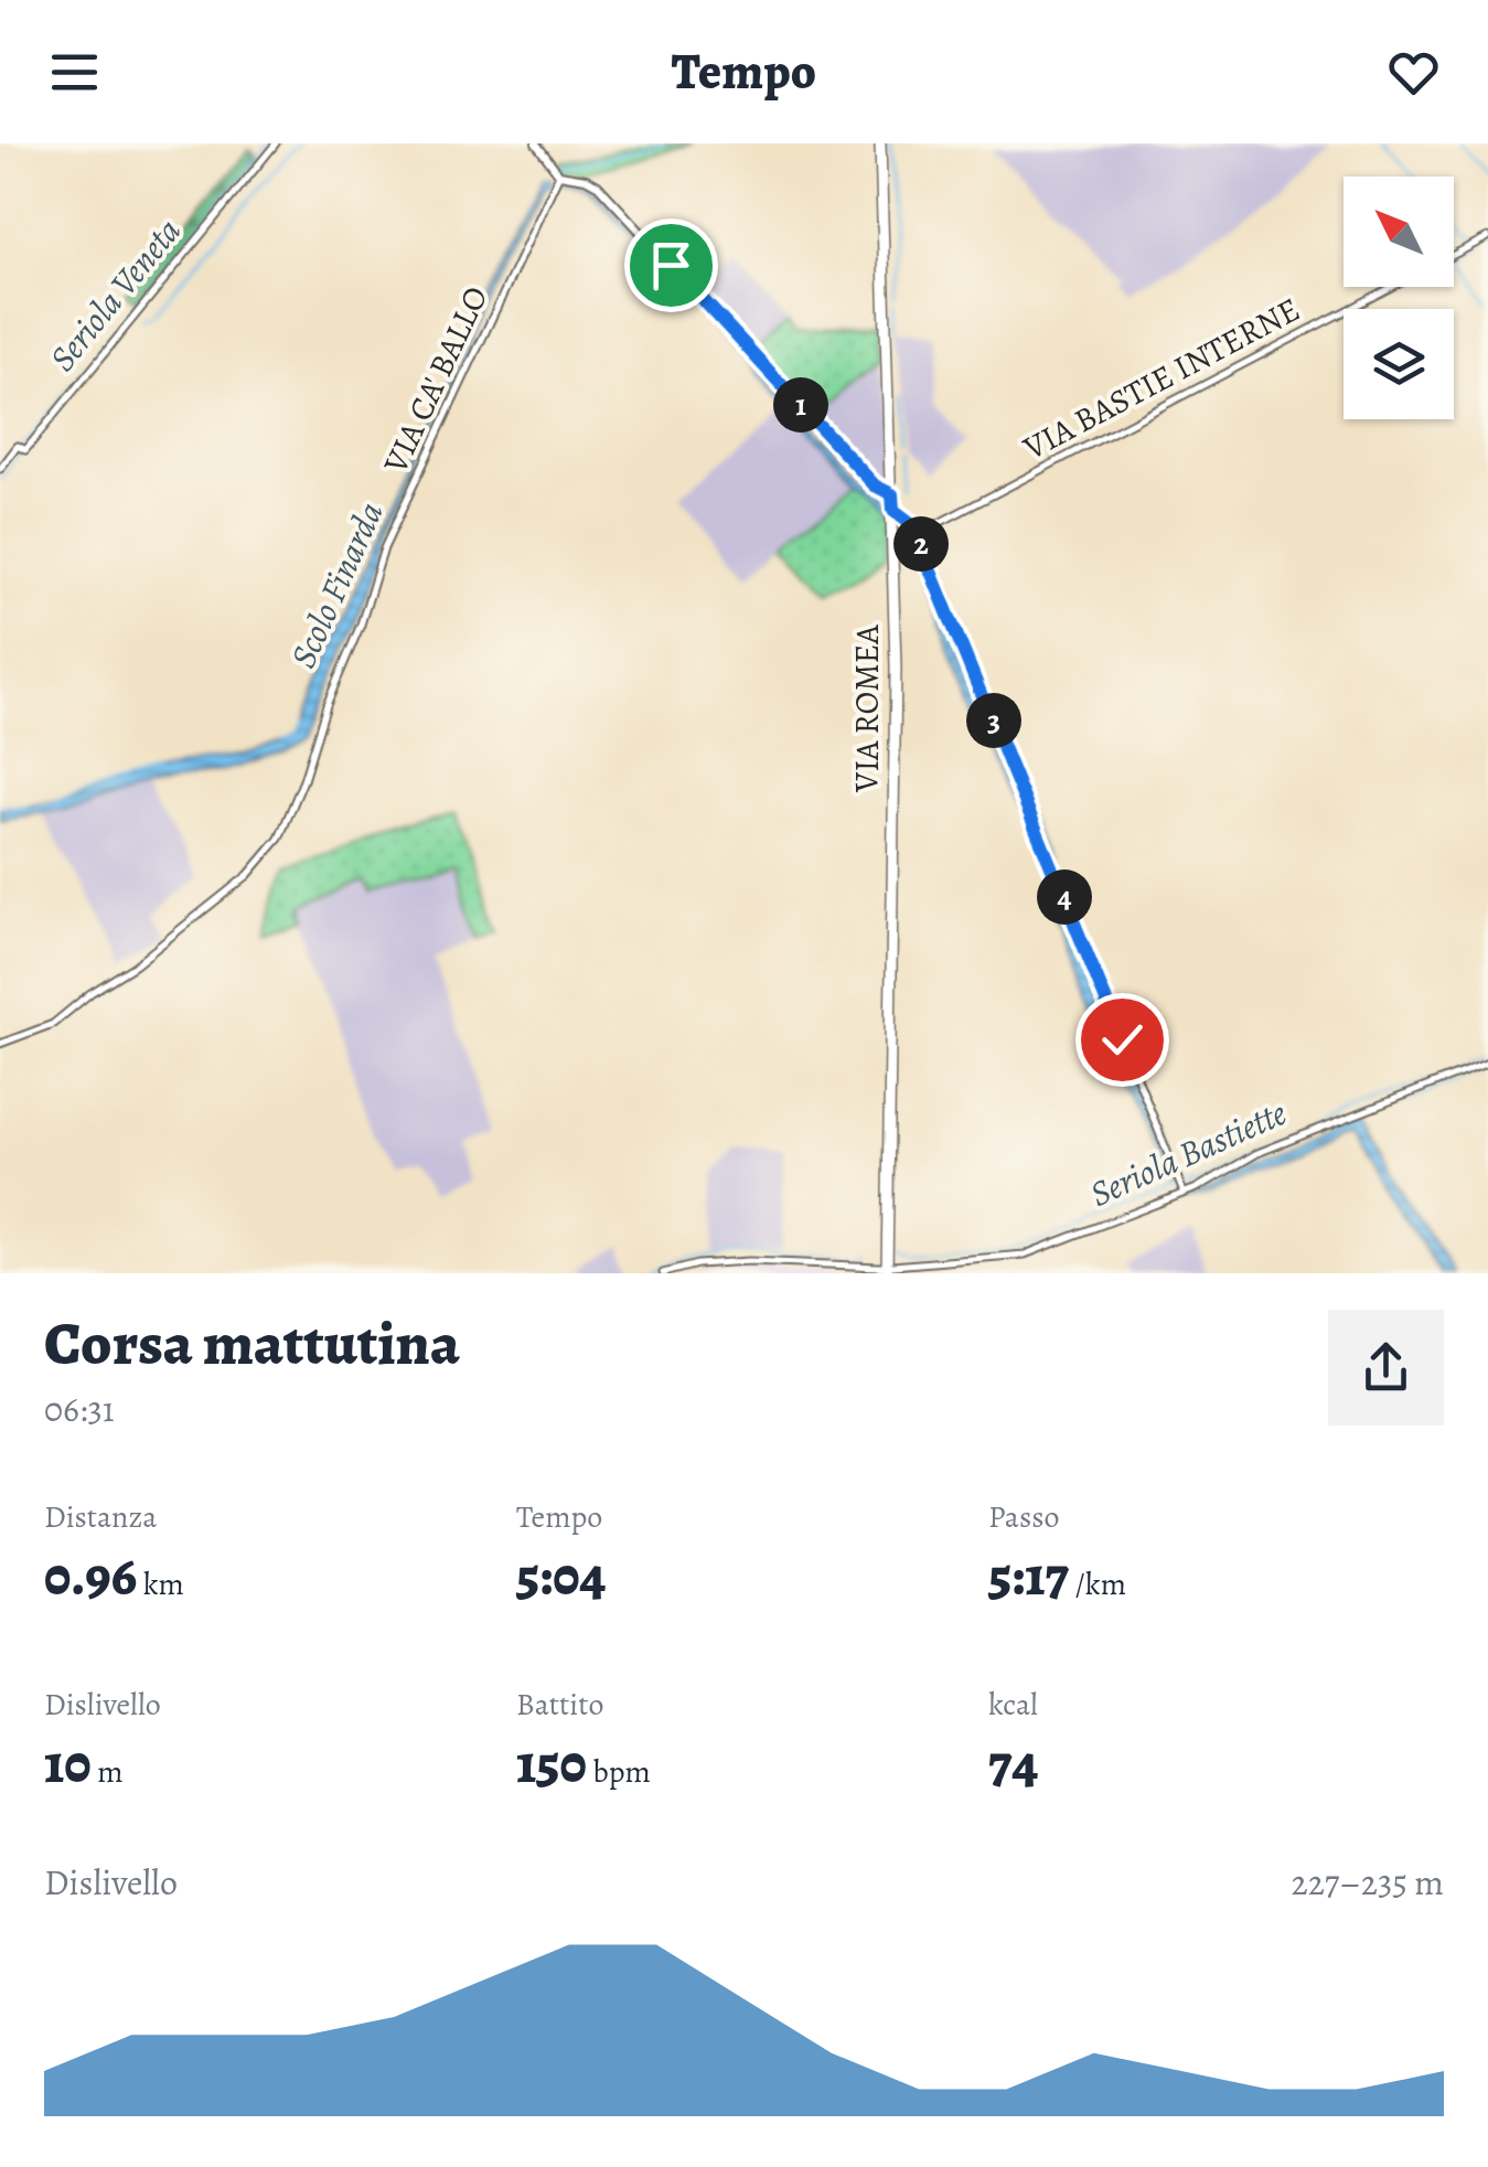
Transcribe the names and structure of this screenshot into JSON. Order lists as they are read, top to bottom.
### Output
{
  "streets": {
    "main road": ["VIA ROMEA"],
    "street": ["VIA BASTIE INTERNE", "VIA CA' BALLO"]
  },
  "water": ["Seriola Veneta", "Scolo Finarda", "Seriola Bastiette"],
  "north": "top left",
  "page": {
    "header": "Tempo",
    "pins": [
      "1",
      "2",
      "3",
      "4"
    ],
    "heading": ["Corsa mattutina", "06:31"],
    "stats": [
      ["Distanza", "0.96 km"],
      ["Tempo", "5:04"],
      ["Passo", "5:17 /km"],
      ["Dislivello", "10 m"],
      ["Battito", "150 bpm"],
      ["kcal", "74"]
    ],
    "chart": ["Dislivello", "227–235 m"]
  }
}
